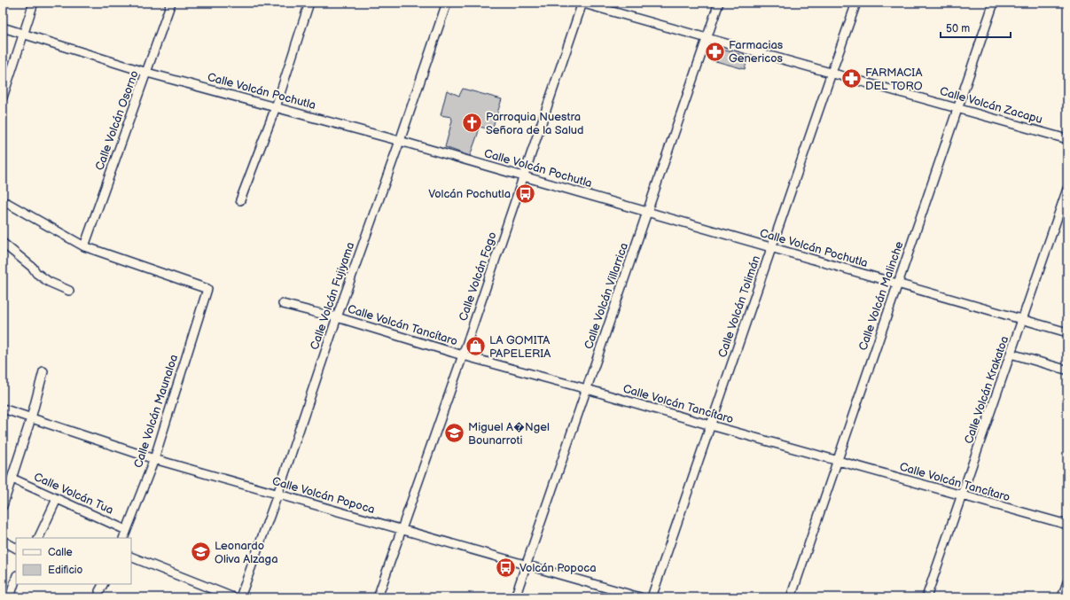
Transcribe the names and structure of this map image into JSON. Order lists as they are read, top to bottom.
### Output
{
  "streets": {
    "street": [
      "Calle Volcán Pochutla",
      "Calle Volcán Zacapu",
      "Calle Volcán Osorno",
      "Calle Volcán Fogo",
      "Calle Volcán Fujiyama",
      "Calle Volcán Villarrica",
      "Calle Volcán Malinche",
      "Calle Volcán Tolimán",
      "Calle Volcán Tancítaro",
      "Calle Volcán Krakatoa",
      "Calle Volcán Maunaloa",
      "Calle Volcán Tua",
      "Calle Volcán Popoca"
    ]
  },
  "crossings": [
    ["Calle Volcán Pochutla", "Calle Volcán Osorno"],
    ["Calle Volcán Pochutla", "Calle Volcán Fogo"],
    ["Calle Volcán Pochutla", "Calle Volcán Fujiyama"],
    ["Calle Volcán Pochutla", "Calle Volcán Villarrica"],
    ["Calle Volcán Pochutla", "Calle Volcán Malinche"],
    ["Calle Volcán Pochutla", "Calle Volcán Tolimán"],
    ["Calle Volcán Pochutla", "Calle Volcán Krakatoa"],
    ["Calle Volcán Zacapu", "Calle Volcán Fogo"],
    ["Calle Volcán Zacapu", "Calle Volcán Villarrica"],
    ["Calle Volcán Zacapu", "Calle Volcán Malinche"],
    ["Calle Volcán Zacapu", "Calle Volcán Tolimán"],
    ["Calle Volcán Osorno", "Calle Volcán Maunaloa"],
    ["Calle Volcán Fogo", "Calle Volcán Tancítaro"],
    ["Calle Volcán Fogo", "Calle Volcán Popoca"],
    ["Calle Volcán Fujiyama", "Calle Volcán Tancítaro"],
    ["Calle Volcán Fujiyama", "Calle Volcán Popoca"],
    ["Calle Volcán Villarrica", "Calle Volcán Tancítaro"],
    ["Calle Volcán Villarrica", "Calle Volcán Popoca"],
    ["Calle Volcán Malinche", "Calle Volcán Tancítaro"],
    ["Calle Volcán Tolimán", "Calle Volcán Tancítaro"],
    ["Calle Volcán Tancítaro", "Calle Volcán Krakatoa"],
    ["Calle Volcán Maunaloa", "Calle Volcán Tua"],
    ["Calle Volcán Maunaloa", "Calle Volcán Popoca"]
  ],
  "places": {
    "pharmacy": ["Farmacias Genericos", "FARMACIA DEL TORO"],
    "church": ["Parroquia Nuestra Señora de la Salud"],
    "bus stop": ["Volcán Pochutla", "Volcán Popoca"],
    "shop": ["LA GOMITA PAPELERIA"],
    "school or university": ["Miguel A�Ngel Bounarroti", "Leonardo Oliva Alzaga"]
  },
  "legend": ["Calle", "Edificio"],
  "scale_bar": "50 m"
}
